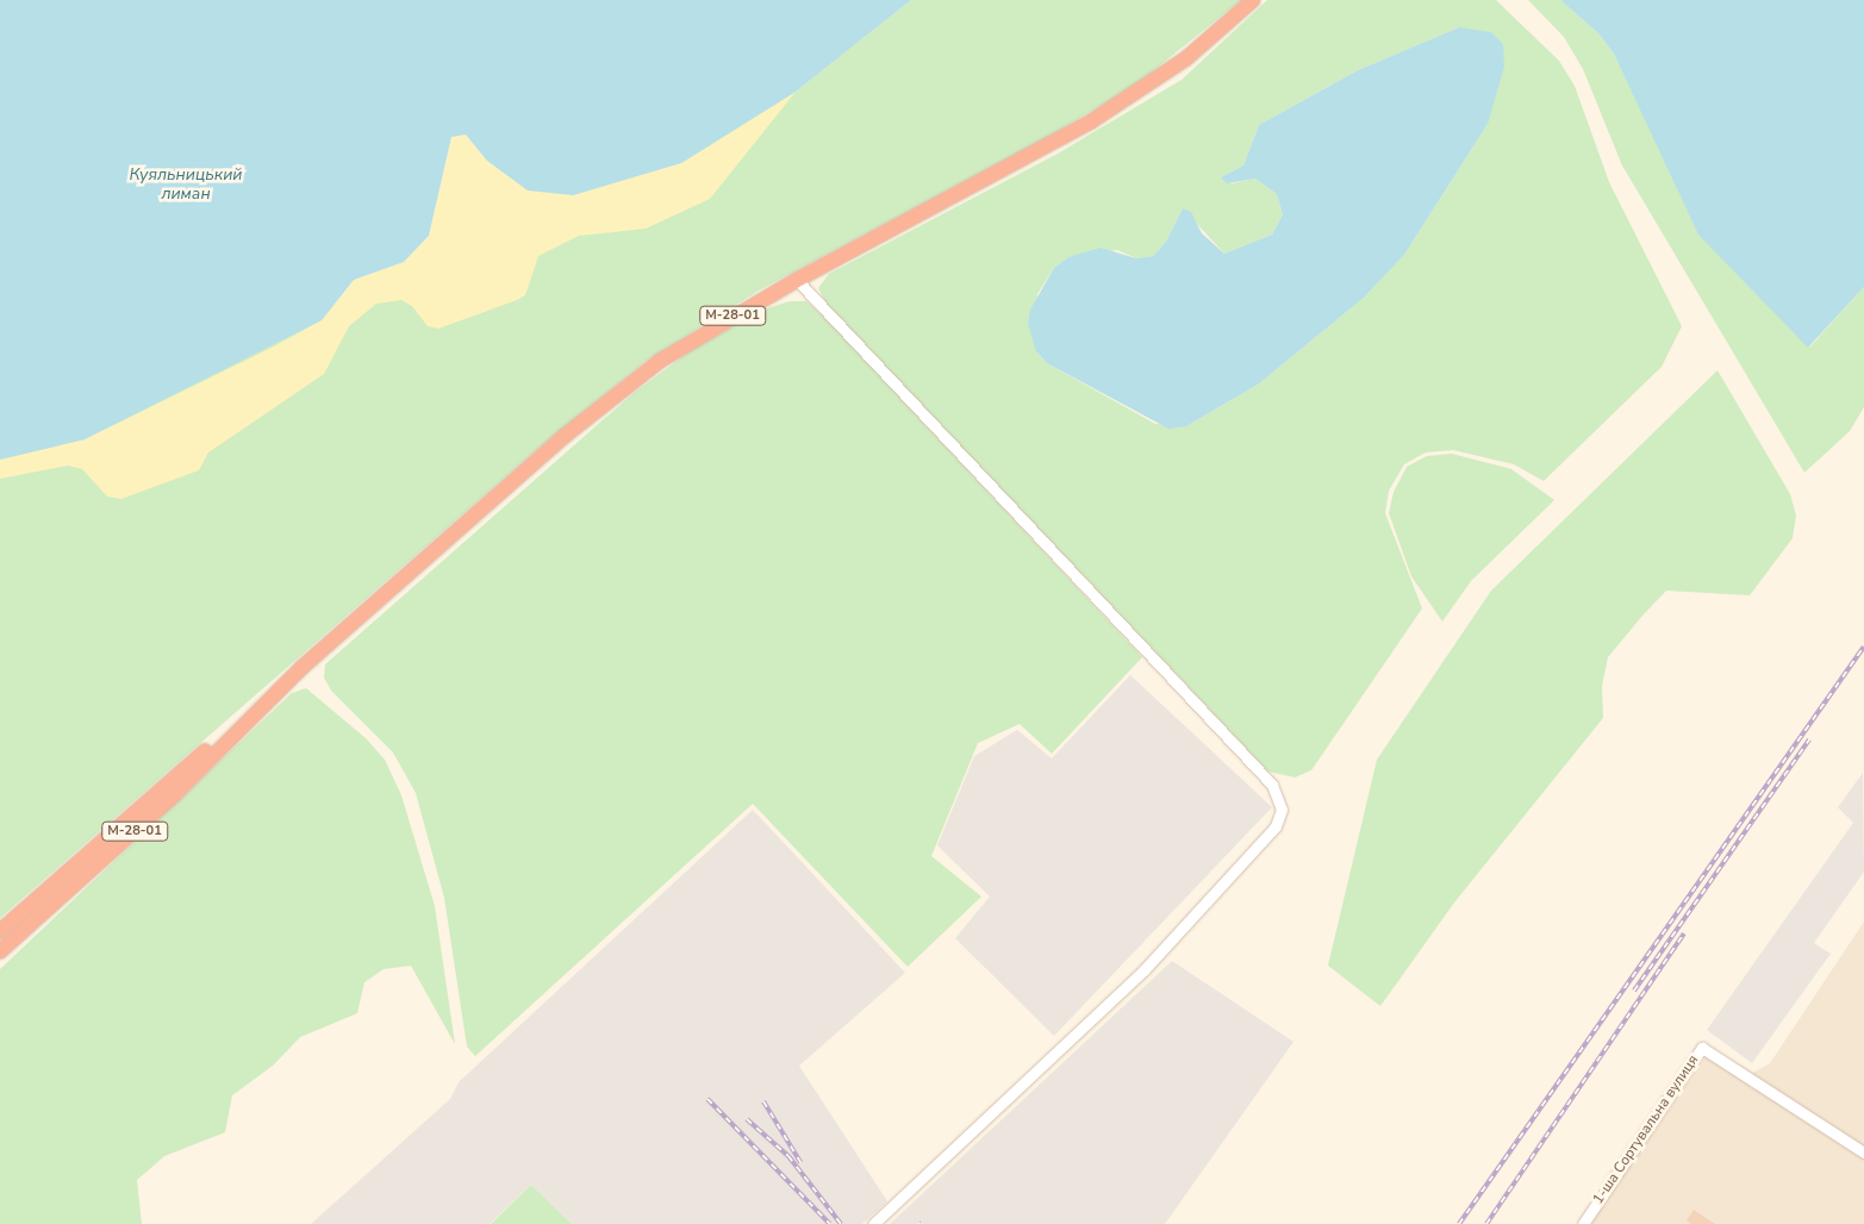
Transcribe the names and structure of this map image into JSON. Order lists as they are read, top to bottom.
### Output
{
  "streets": {
    "highway": ["М-28-01"],
    "street": ["1-ша Сортувальна вулиця"]
  },
  "water": ["Куяльницький лиман"]
}
